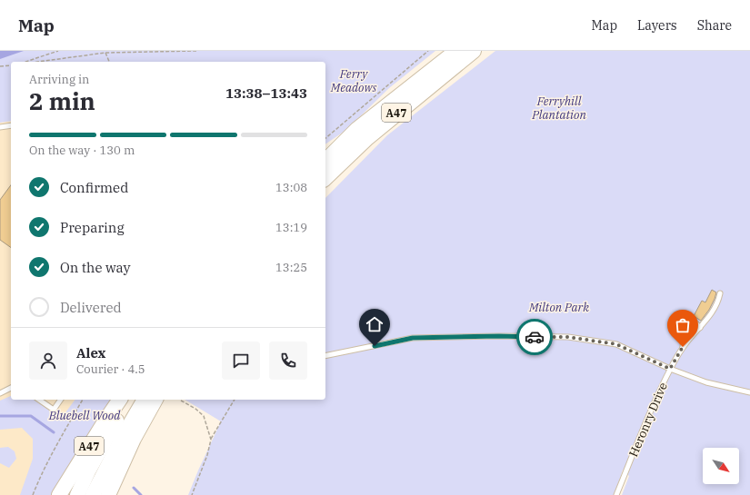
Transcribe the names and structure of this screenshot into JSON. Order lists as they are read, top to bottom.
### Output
{
  "streets": {
    "highway": ["A47"],
    "lane": ["Heronry Drive"]
  },
  "parks": [
    "Ferry Meadows",
    "Ferryhill Plantation",
    "Milton Park",
    "Bluebell Wood"
  ],
  "north": "bottom right",
  "page": {
    "header": "Map",
    "nav": ["Map", "Layers", "Share"],
    "heading": ["2 min", "Arriving in", "13:38–13:43"],
    "panel": ["Alex", "Courier · 4.5"],
    "bar": "On the way · 130 m",
    "list": [
      ["Confirmed", "13:08"],
      ["Preparing", "13:19"],
      ["On the way", "13:25"],
      "Delivered"
    ]
  }
}
